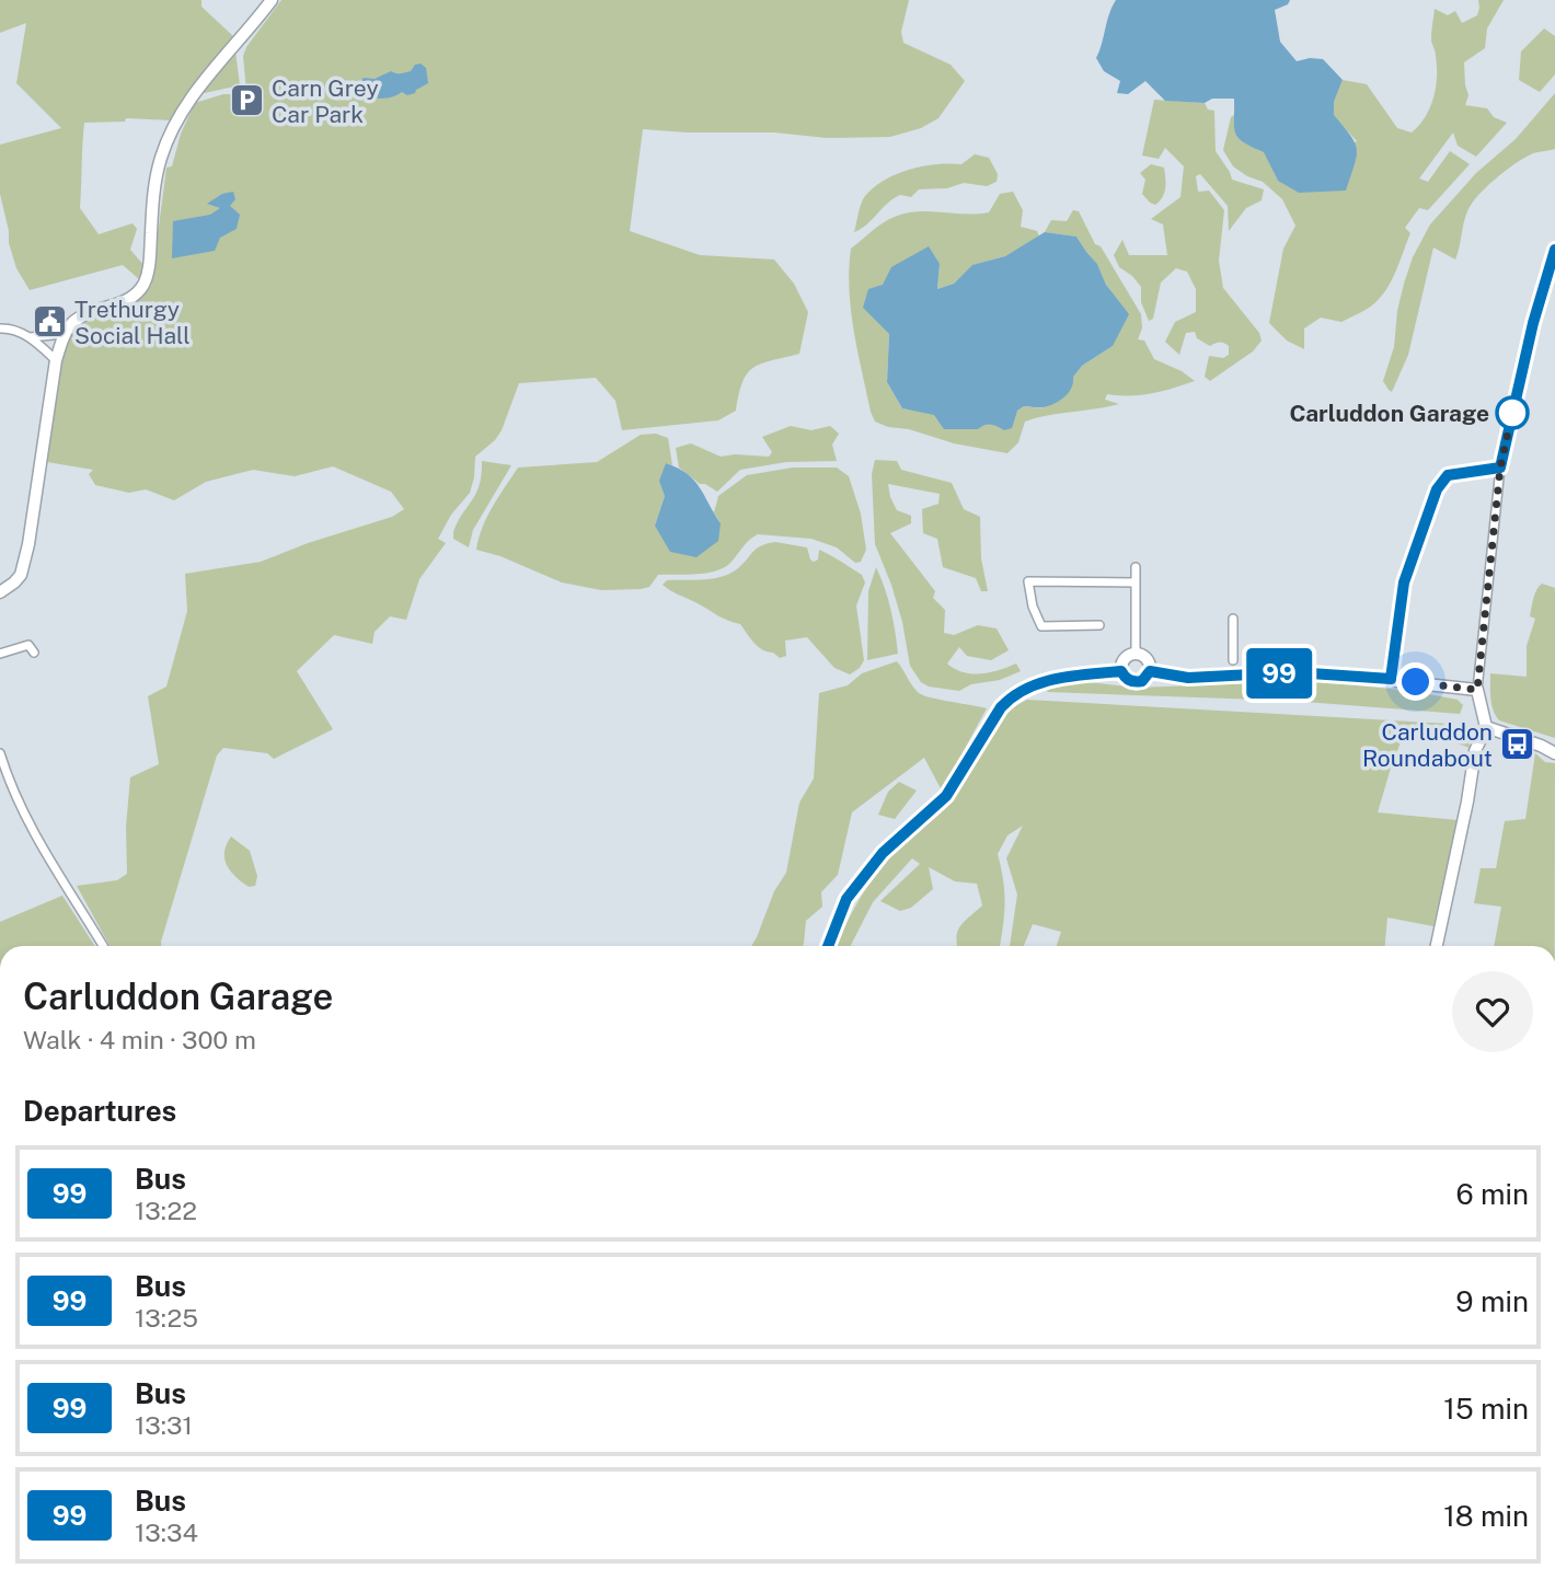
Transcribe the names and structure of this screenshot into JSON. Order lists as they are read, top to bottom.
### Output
{
  "places": {
    "parking": ["Carn Grey Car Park"],
    "public building": ["Trethurgy Social Hall"],
    "other": ["Carluddon Garage"],
    "bus stop": ["Carluddon Roundabout"]
  },
  "lines": ["bus line 99"],
  "page": {
    "on_map": "99",
    "heading": [
      ["Carluddon Garage", "Walk · 4 min · 300 m"],
      "Departures"
    ],
    "list": [
      {
        "mark": "99",
        "name": "Bus",
        "note": "13:22",
        "value": "6 min"
      },
      {
        "mark": "99",
        "name": "Bus",
        "note": "13:25",
        "value": "9 min"
      },
      {
        "mark": "99",
        "name": "Bus",
        "note": "13:31",
        "value": "15 min"
      },
      {
        "mark": "99",
        "name": "Bus",
        "note": "13:34",
        "value": "18 min"
      }
    ]
  }
}
